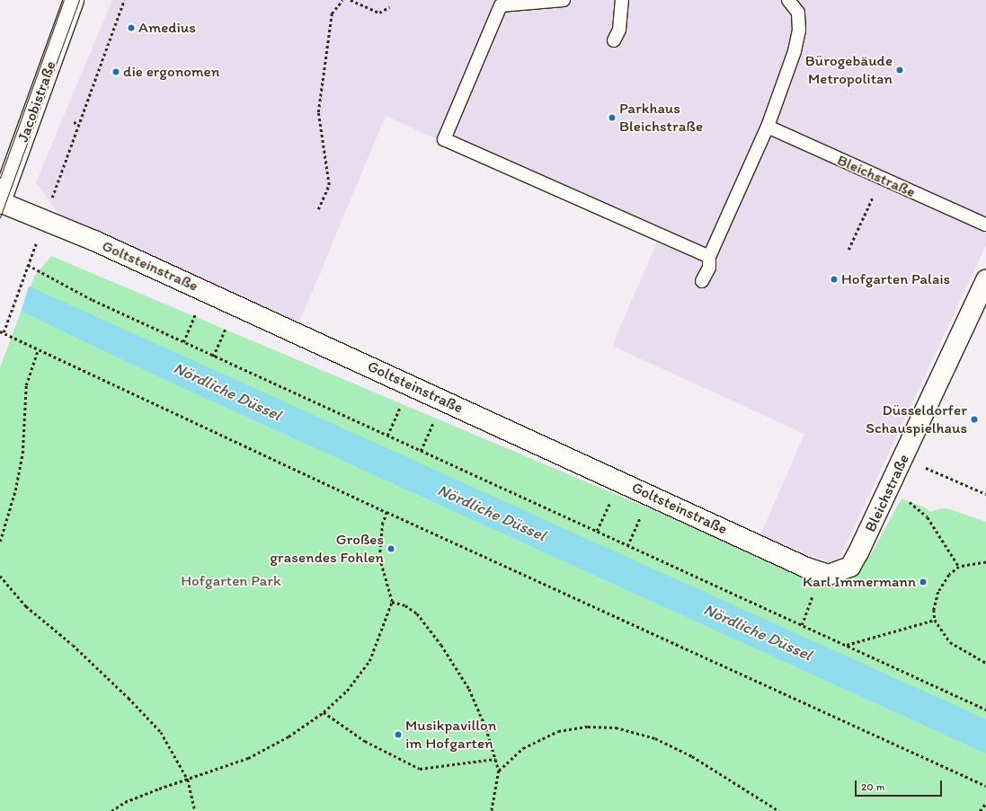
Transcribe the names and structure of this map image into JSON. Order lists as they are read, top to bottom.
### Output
{
  "streets": {
    "street": ["Jacobistraße", "Bleichstraße", "Goltsteinstraße"]
  },
  "crossings": [
    ["Jacobistraße", "Goltsteinstraße"],
    ["Bleichstraße", "Goltsteinstraße"]
  ],
  "water": ["Nördliche Düssel"],
  "parks": ["Hofgarten Park"],
  "places": [
    "Amedius",
    "Bürogebäude Metropolitan",
    "die ergonomen",
    "Parkhaus Bleichstraße",
    "Hofgarten Palais",
    "Düsseldorfer Schauspielhaus",
    "Großes grasendes Fohlen",
    "Karl Immermann",
    "Musikpavillon im Hofgarten"
  ],
  "scale_bar": "20 m"
}
